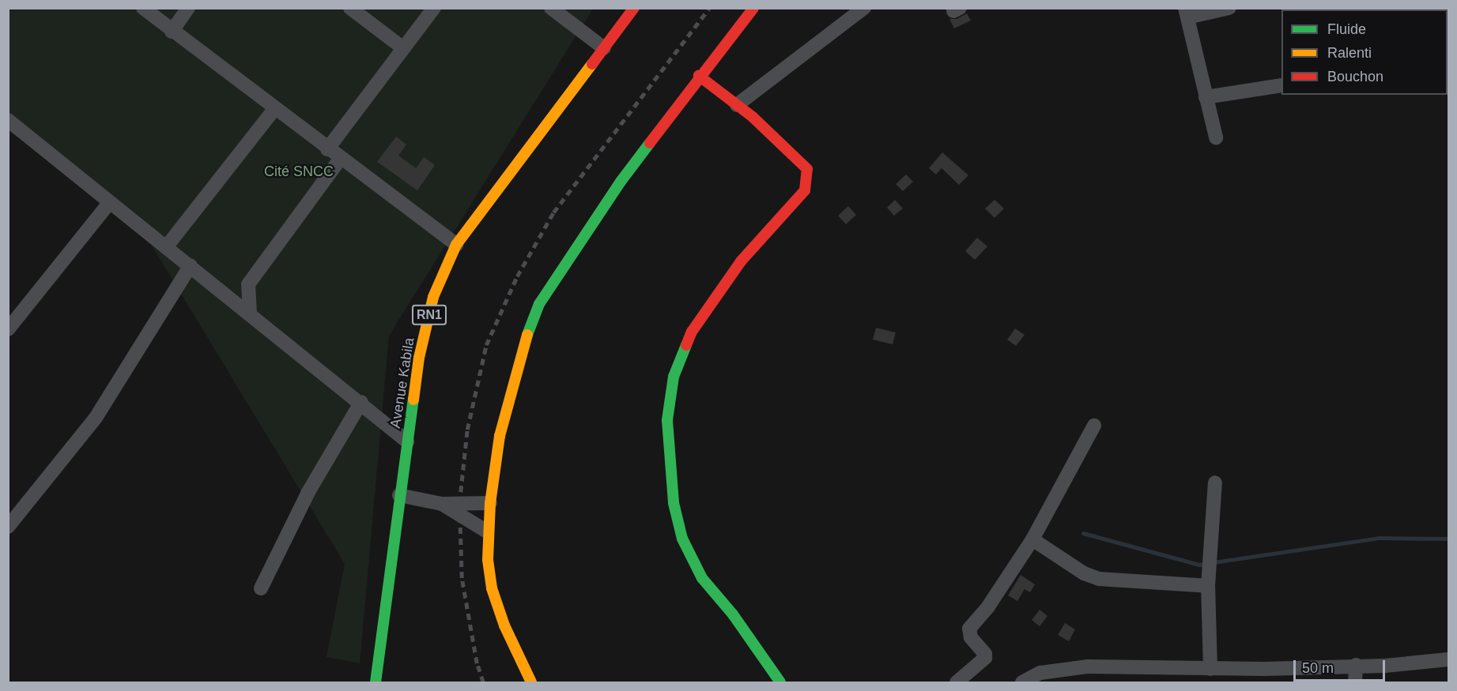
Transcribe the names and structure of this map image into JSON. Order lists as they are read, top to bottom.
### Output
{
  "streets": {
    "main road": ["RN1", "Avenue Kabila"]
  },
  "parks": ["Cité SNCC"],
  "legend": ["Fluide", "Ralenti", "Bouchon"],
  "scale_bar": "50 m"
}
